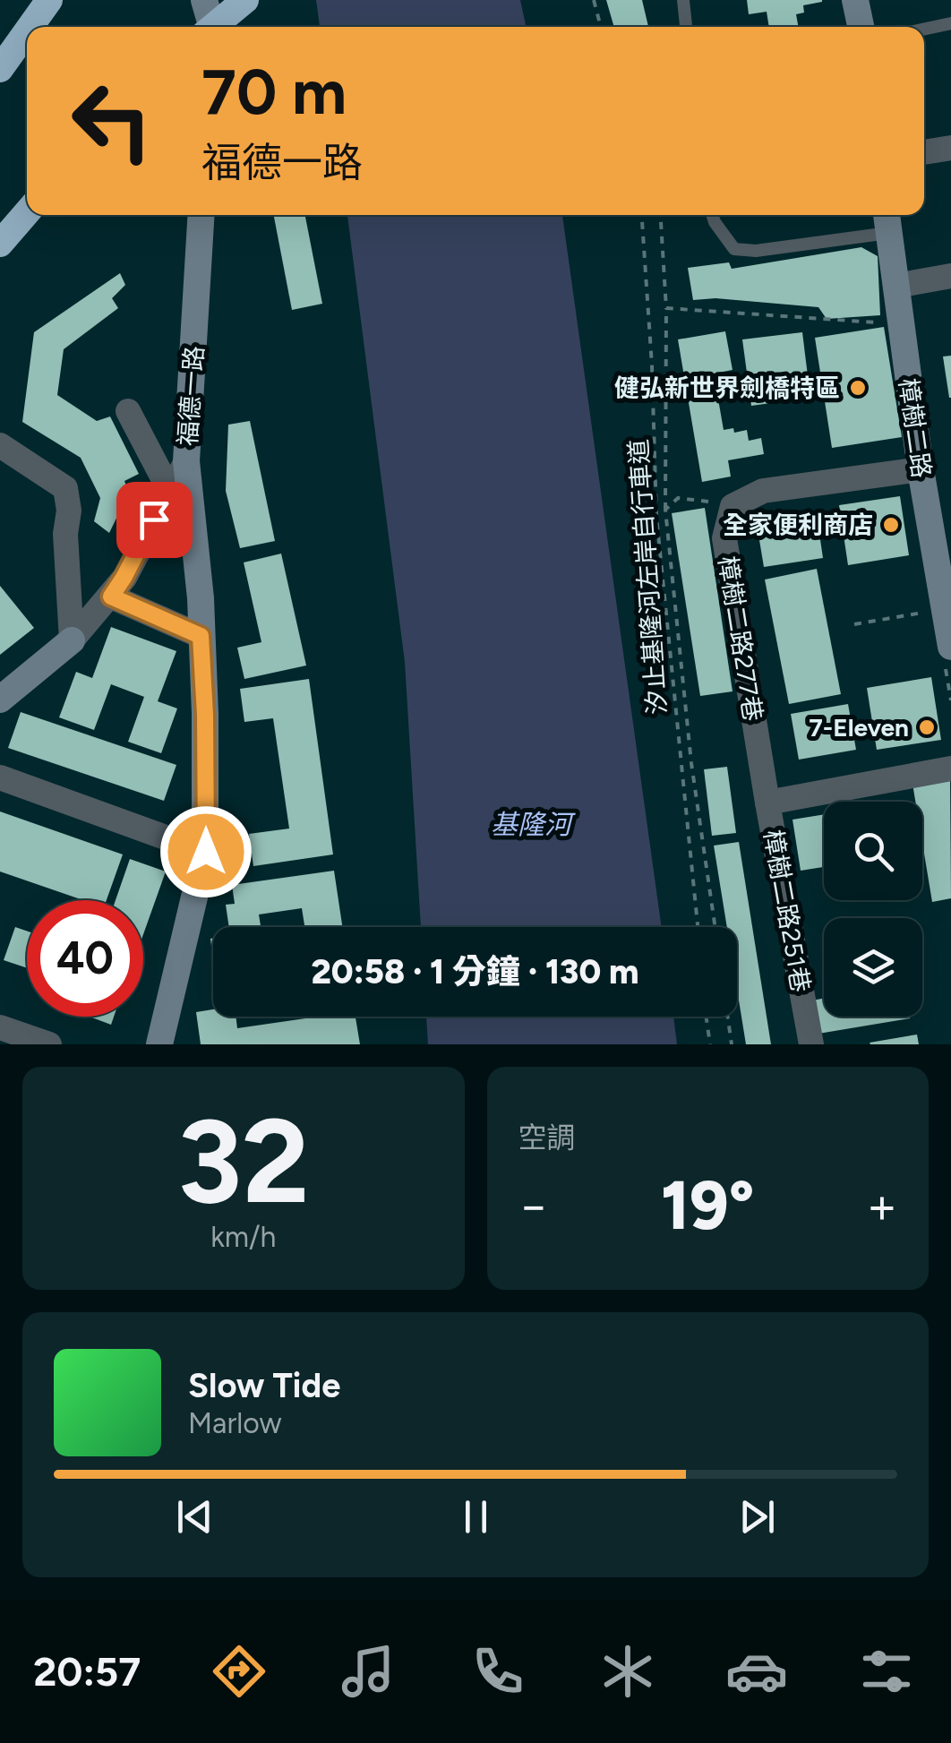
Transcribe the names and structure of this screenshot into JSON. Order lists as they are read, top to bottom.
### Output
{
  "streets": {
    "street": [
      "福德一路",
      "樟樹二路",
      "樟樹二路277巷",
      "樟樹二路251巷"
    ],
    "path": ["汐止基隆河左岸自行車道"]
  },
  "crossings": [
    ["樟樹二路", "樟樹二路277巷"],
    ["樟樹二路277巷", "樟樹二路251巷"]
  ],
  "water": ["基隆河"],
  "places": ["健弘新世界劍橋特區", "全家便利商店", "7-Eleven"],
  "page": {
    "turn": ["70 m", "福德一路"],
    "limit": "40",
    "trip": "20:58 · 1 分鐘 · 130 m",
    "tile": [
      ["32", "km/h"],
      "空調"
    ],
    "heat": ["−", "19°", "+"],
    "song": ["Slow Tide", "Marlow"],
    "tabs": "20:57"
  }
}
